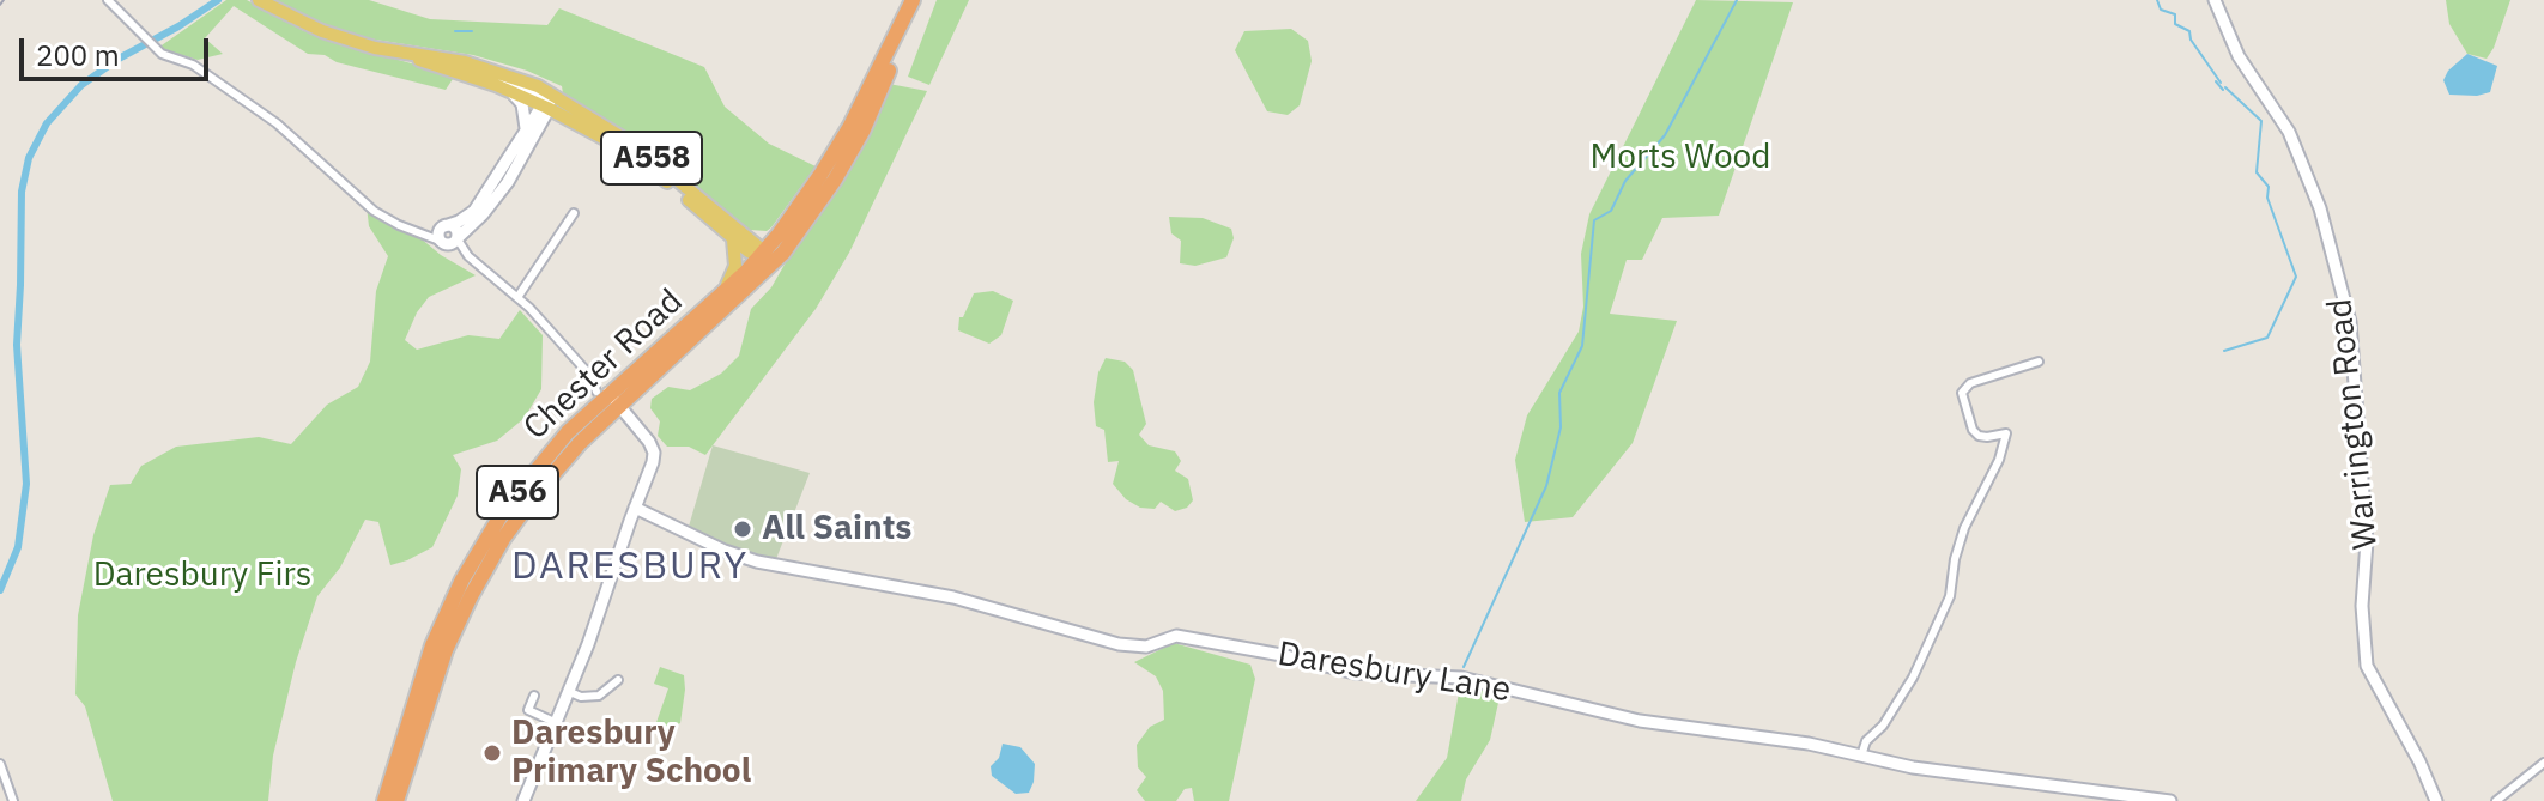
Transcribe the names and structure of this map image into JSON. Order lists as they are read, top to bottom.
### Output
{
  "streets": {
    "highway": ["Chester Road", "A56"],
    "main road": ["A558", "Warrington Road", "Daresbury Lane"]
  },
  "crossings": [
    ["A558", "Chester Road"],
    ["A558", "A56"],
    ["Chester Road", "A56"]
  ],
  "districts": ["DARESBURY"],
  "parks": ["Morts Wood", "Daresbury Firs"],
  "places": ["All Saints", "Daresbury Primary School"],
  "scale_bar": "200 m"
}
